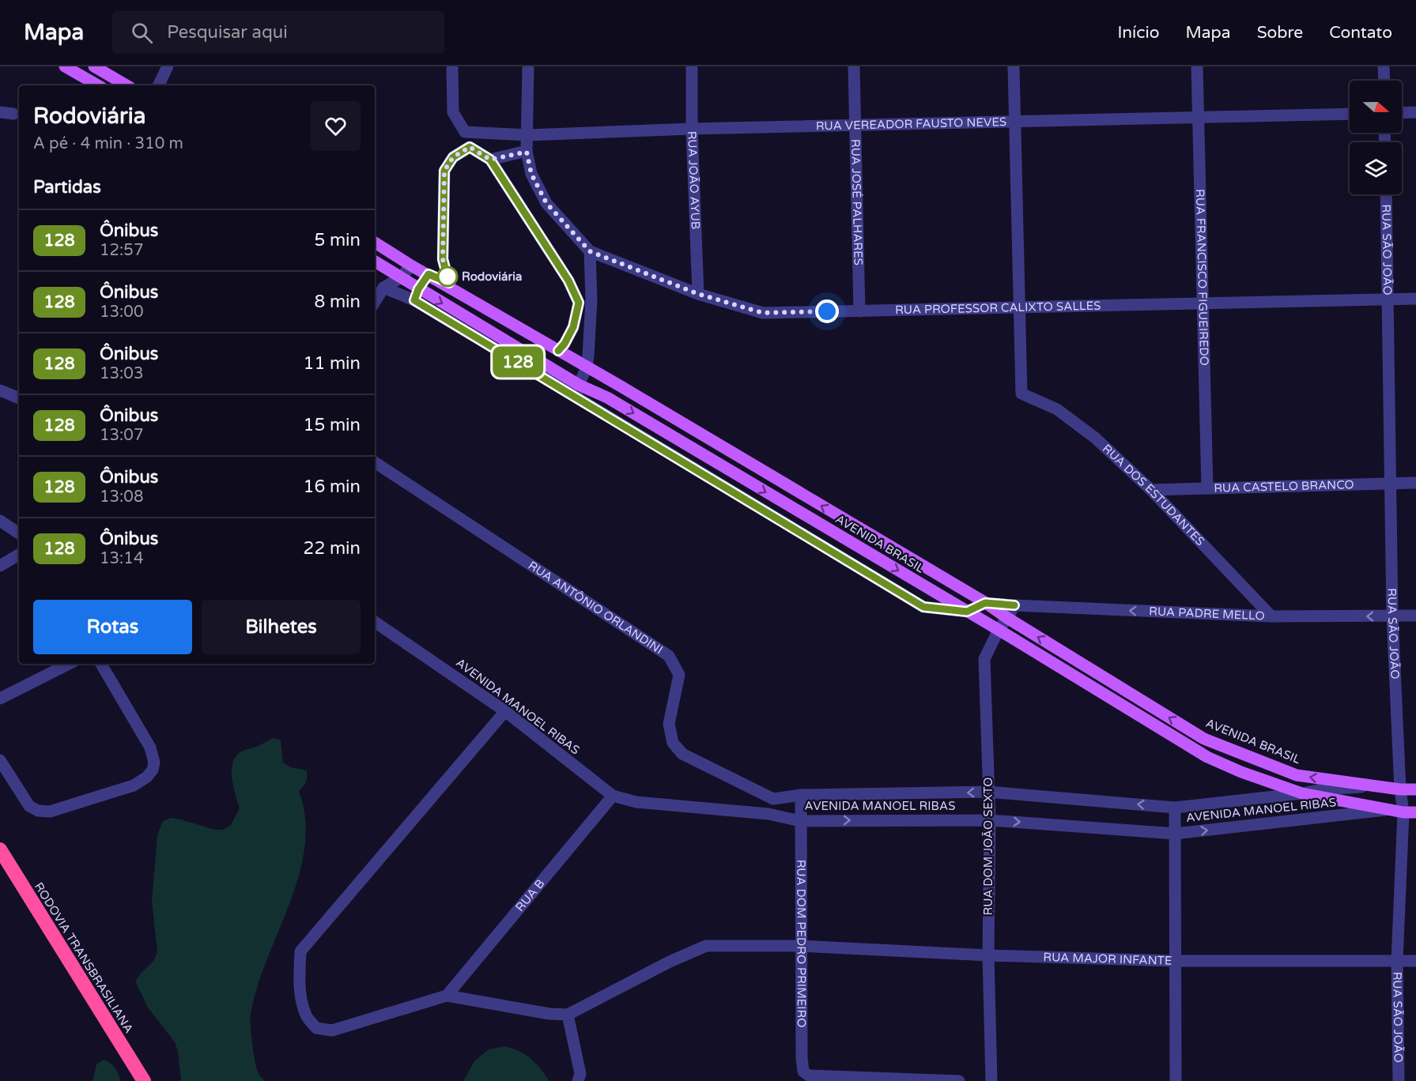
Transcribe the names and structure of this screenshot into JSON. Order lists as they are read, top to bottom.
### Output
{
  "streets": {
    "highway": ["RODOVIA TRANSBRASILIANA"],
    "main road": ["AVENIDA BRASIL", "AVENIDA MANOEL RIBAS"],
    "street": [
      "RUA VEREADOR FAUSTO NEVES",
      "RUA JOÃO AYUB",
      "RUA JOSÉ PALHARES",
      "RUA SÃO JOÃO",
      "RUA FRANCISCO FIGUEIREDO",
      "RUA PROFESSOR CALIXTO SALLES",
      "RUA CASTELO BRANCO",
      "RUA DOS ESTUDANTES",
      "RUA ANTÔNIO ORLANDINI",
      "RUA PADRE MELLO",
      "RUA DOM JOÃO SEXTO",
      "RUA B",
      "RUA DOM PEDRO PRIMEIRO",
      "RUA MAJOR INFANTE"
    ]
  },
  "crossings": [
    ["RUA VEREADOR FAUSTO NEVES", "RUA JOÃO AYUB"],
    ["RUA VEREADOR FAUSTO NEVES", "RUA JOSÉ PALHARES"],
    ["RUA VEREADOR FAUSTO NEVES", "RUA FRANCISCO FIGUEIREDO"],
    ["RUA JOÃO AYUB", "RUA PROFESSOR CALIXTO SALLES"],
    ["RUA JOSÉ PALHARES", "RUA PROFESSOR CALIXTO SALLES"],
    ["RUA SÃO JOÃO", "RUA PROFESSOR CALIXTO SALLES"],
    ["RUA SÃO JOÃO", "RUA CASTELO BRANCO"],
    ["RUA SÃO JOÃO", "RUA PADRE MELLO"],
    ["RUA SÃO JOÃO", "AVENIDA MANOEL RIBAS"],
    ["RUA SÃO JOÃO", "RUA MAJOR INFANTE"],
    ["RUA FRANCISCO FIGUEIREDO", "RUA PROFESSOR CALIXTO SALLES"],
    ["RUA FRANCISCO FIGUEIREDO", "RUA CASTELO BRANCO"],
    ["RUA PROFESSOR CALIXTO SALLES", "RUA DOS ESTUDANTES"],
    ["RUA CASTELO BRANCO", "RUA DOS ESTUDANTES"],
    ["RUA DOS ESTUDANTES", "RUA PADRE MELLO"],
    ["AVENIDA BRASIL", "RUA PADRE MELLO"],
    ["AVENIDA BRASIL", "AVENIDA MANOEL RIBAS"],
    ["AVENIDA BRASIL", "RUA DOM JOÃO SEXTO"],
    ["AVENIDA MANOEL RIBAS", "RUA DOM JOÃO SEXTO"],
    ["AVENIDA MANOEL RIBAS", "RUA B"],
    ["AVENIDA MANOEL RIBAS", "RUA DOM PEDRO PRIMEIRO"],
    ["RUA DOM JOÃO SEXTO", "RUA MAJOR INFANTE"],
    ["RUA DOM PEDRO PRIMEIRO", "RUA MAJOR INFANTE"]
  ],
  "one_way": ["RUA PADRE MELLO"],
  "places": ["Rodoviária"],
  "lines": ["bus line 128"],
  "north": "right",
  "page": {
    "header": "Mapa",
    "search": "Pesquisar aqui",
    "nav": [
      "Início",
      "Mapa",
      "Sobre",
      "Contato"
    ],
    "on_map": "128",
    "heading": [
      ["Rodoviária", "A pé · 4 min · 310 m"],
      "Partidas"
    ],
    "list": [
      {
        "mark": "128",
        "name": "Ônibus",
        "note": "12:57",
        "value": "5 min"
      },
      {
        "mark": "128",
        "name": "Ônibus",
        "note": "13:00",
        "value": "8 min"
      },
      {
        "mark": "128",
        "name": "Ônibus",
        "note": "13:03",
        "value": "11 min"
      },
      {
        "mark": "128",
        "name": "Ônibus",
        "note": "13:07",
        "value": "15 min"
      },
      {
        "mark": "128",
        "name": "Ônibus",
        "note": "13:08",
        "value": "16 min"
      },
      {
        "mark": "128",
        "name": "Ônibus",
        "note": "13:14",
        "value": "22 min"
      }
    ],
    "buttons": ["Rotas", "Bilhetes"]
  }
}
